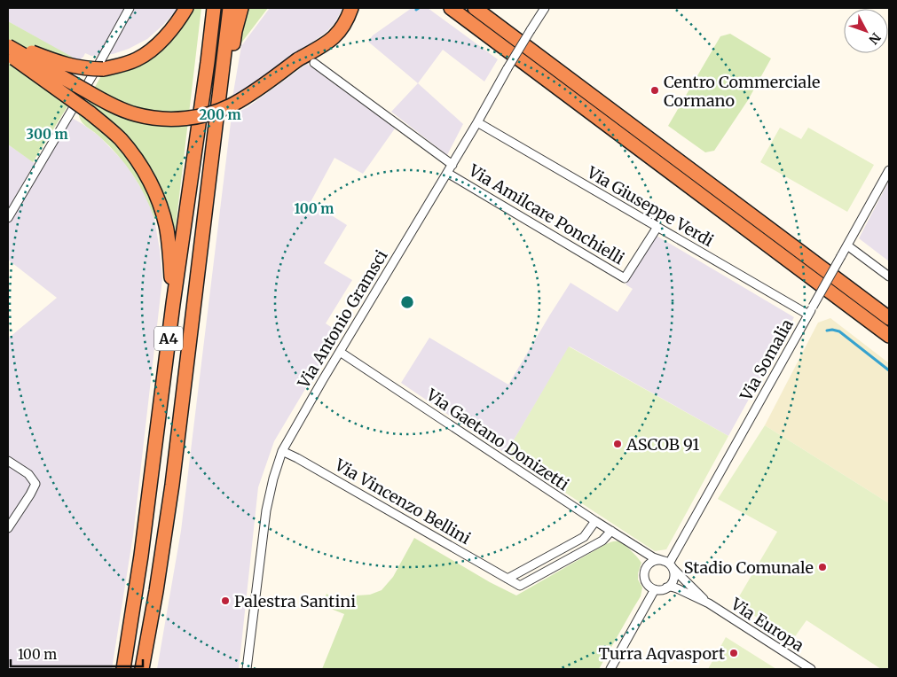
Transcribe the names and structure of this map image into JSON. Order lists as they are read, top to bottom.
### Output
{
  "streets": {
    "highway": ["A4"],
    "street": [
      "Via Giuseppe Verdi",
      "Via Amilcare Ponchielli",
      "Via Antonio Gramsci",
      "Via Somalia",
      "Via Gaetano Donizetti",
      "Via Vincenzo Bellini",
      "Via Europa"
    ]
  },
  "crossings": [
    ["Via Giuseppe Verdi", "Via Amilcare Ponchielli"],
    ["Via Giuseppe Verdi", "Via Antonio Gramsci"],
    ["Via Giuseppe Verdi", "Via Somalia"],
    ["Via Amilcare Ponchielli", "Via Antonio Gramsci"],
    ["Via Antonio Gramsci", "Via Gaetano Donizetti"],
    ["Via Antonio Gramsci", "Via Vincenzo Bellini"],
    ["Via Somalia", "Via Gaetano Donizetti"],
    ["Via Somalia", "Via Europa"],
    ["Via Gaetano Donizetti", "Via Europa"]
  ],
  "places": [
    "Centro Commerciale Cormano",
    "ASCOB 91",
    "Stadio Comunale",
    "Palestra Santini",
    "Turra Aqvasport"
  ],
  "scale_bar": "100 m",
  "north": "bottom right",
  "rings": ["200 m", "300 m", "100 m"]
}
